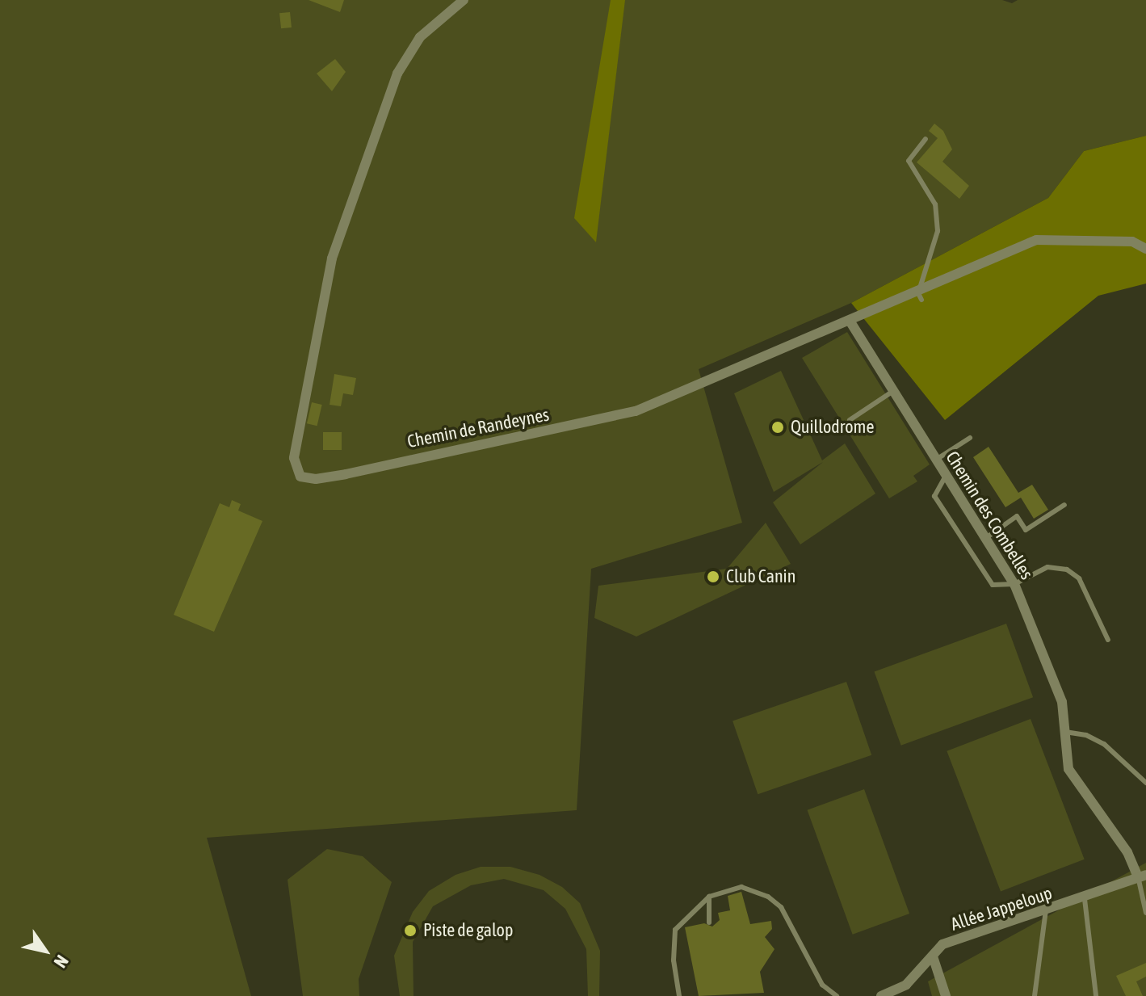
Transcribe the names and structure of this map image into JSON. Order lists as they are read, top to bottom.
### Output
{
  "streets": {
    "street": ["Chemin de Randeynes", "Chemin des Combelles", "Allée Jappeloup"]
  },
  "crossings": [
    ["Chemin de Randeynes", "Chemin des Combelles"],
    ["Chemin des Combelles", "Allée Jappeloup"]
  ],
  "places": ["Quillodrome", "Club Canin", "Piste de galop"],
  "north": "bottom right"
}
